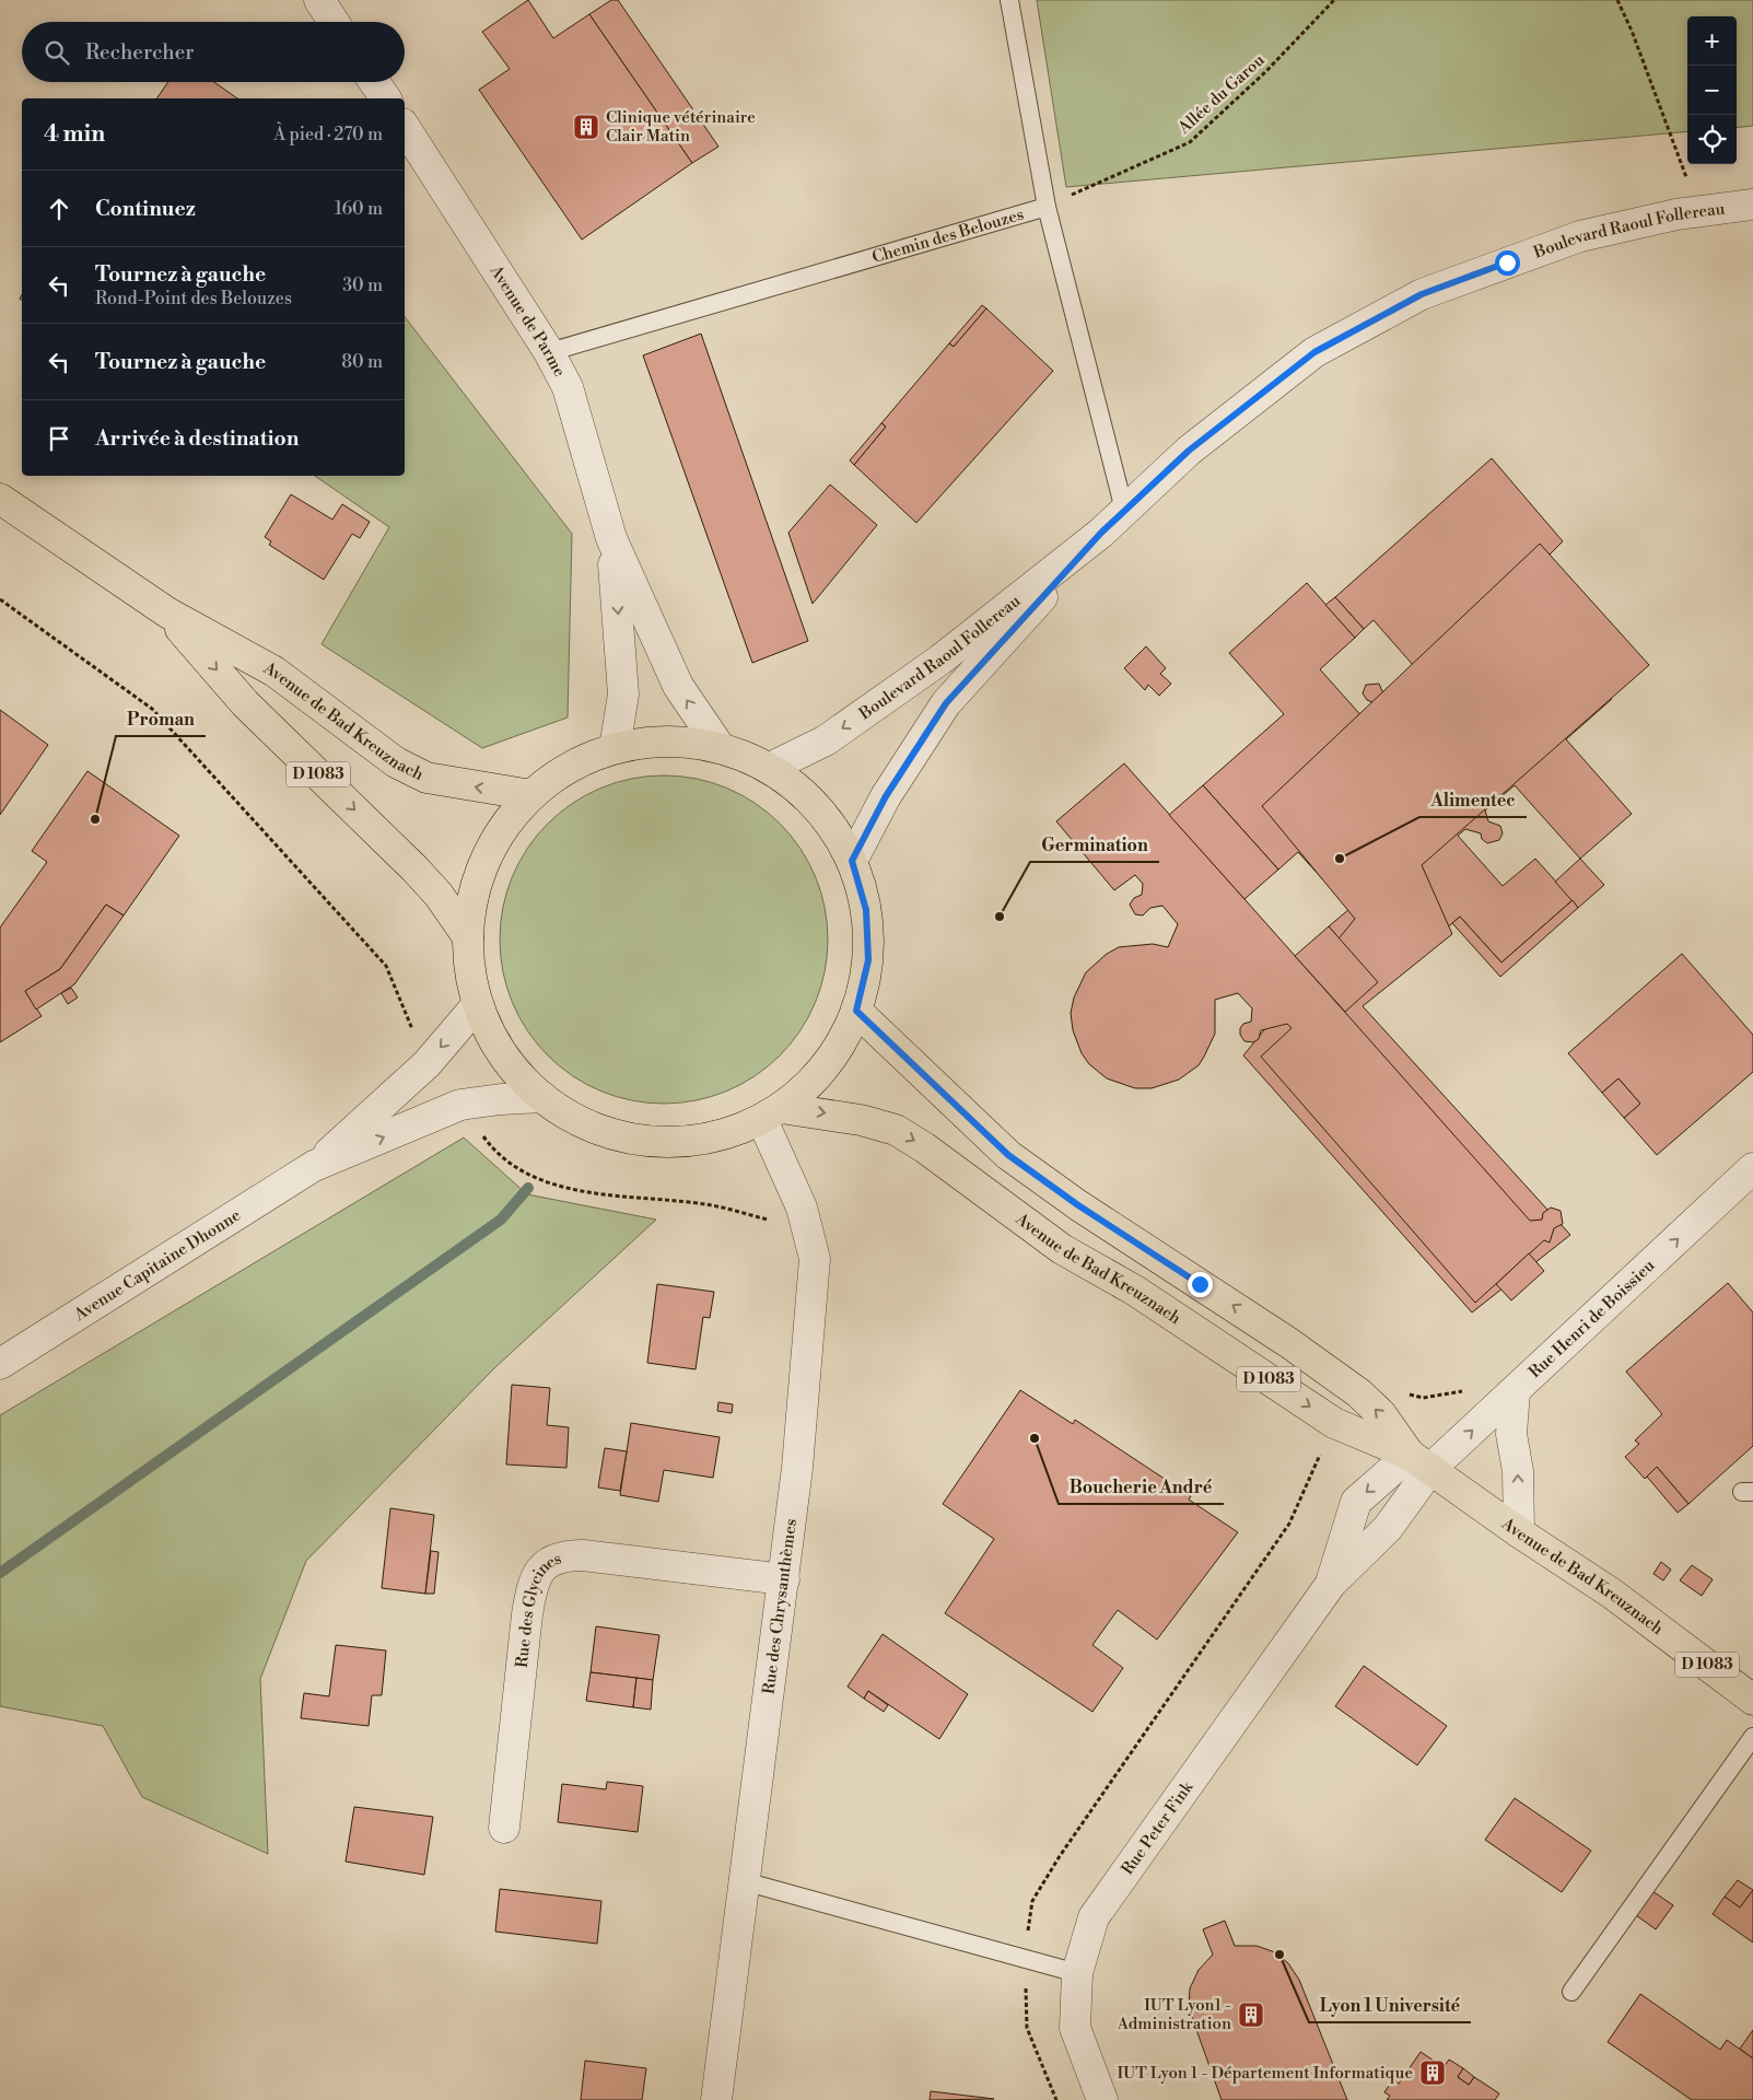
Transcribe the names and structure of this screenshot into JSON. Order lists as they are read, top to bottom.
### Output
{
  "streets": {
    "main road": ["Avenue de Bad Kreuznach", "D 1083"],
    "street": [
      "Boulevard Raoul Follereau",
      "Avenue de Parme",
      "Avenue Capitaine Dhonne",
      "Rue Henri de Boissieu",
      "Rue des Chrysanthèmes",
      "Rue des Glycines",
      "Rue Peter Fink"
    ],
    "lane": ["Chemin des Belouzes"],
    "path": ["Allée du Garou"]
  },
  "crossings": [
    ["Allée du Garou", "Chemin des Belouzes"],
    ["Boulevard Raoul Follereau", "Chemin des Belouzes"],
    ["Chemin des Belouzes", "Avenue de Parme"],
    ["Avenue de Bad Kreuznach", "Rue Henri de Boissieu"],
    ["Avenue de Bad Kreuznach", "Rue des Chrysanthèmes"],
    ["Avenue de Bad Kreuznach", "Rue Peter Fink"],
    ["Rue Henri de Boissieu", "Rue Peter Fink"],
    ["Rue des Chrysanthèmes", "Rue des Glycines"]
  ],
  "one_way": ["Rue Henri de Boissieu"],
  "places": {
    "building": ["Clinique vétérinaire Clair Matin", "IUT Lyon1 - Administration", "IUT Lyon 1 - Département Informatique"],
    "other": [
      "Proman",
      "Alimentec",
      "Germination",
      "Boucherie André",
      "Lyon 1 Université"
    ]
  },
  "page": {
    "map_buttons": ["+", "−"],
    "search": "Rechercher",
    "heading": ["4 min", "À pied · 270 m"],
    "list": [
      ["Continuez", "160 m"],
      ["Tournez à gauche", "Rond-Point des Belouzes", "30 m"],
      ["Tournez à gauche", "80 m"],
      "Arrivée à destination"
    ]
  }
}
